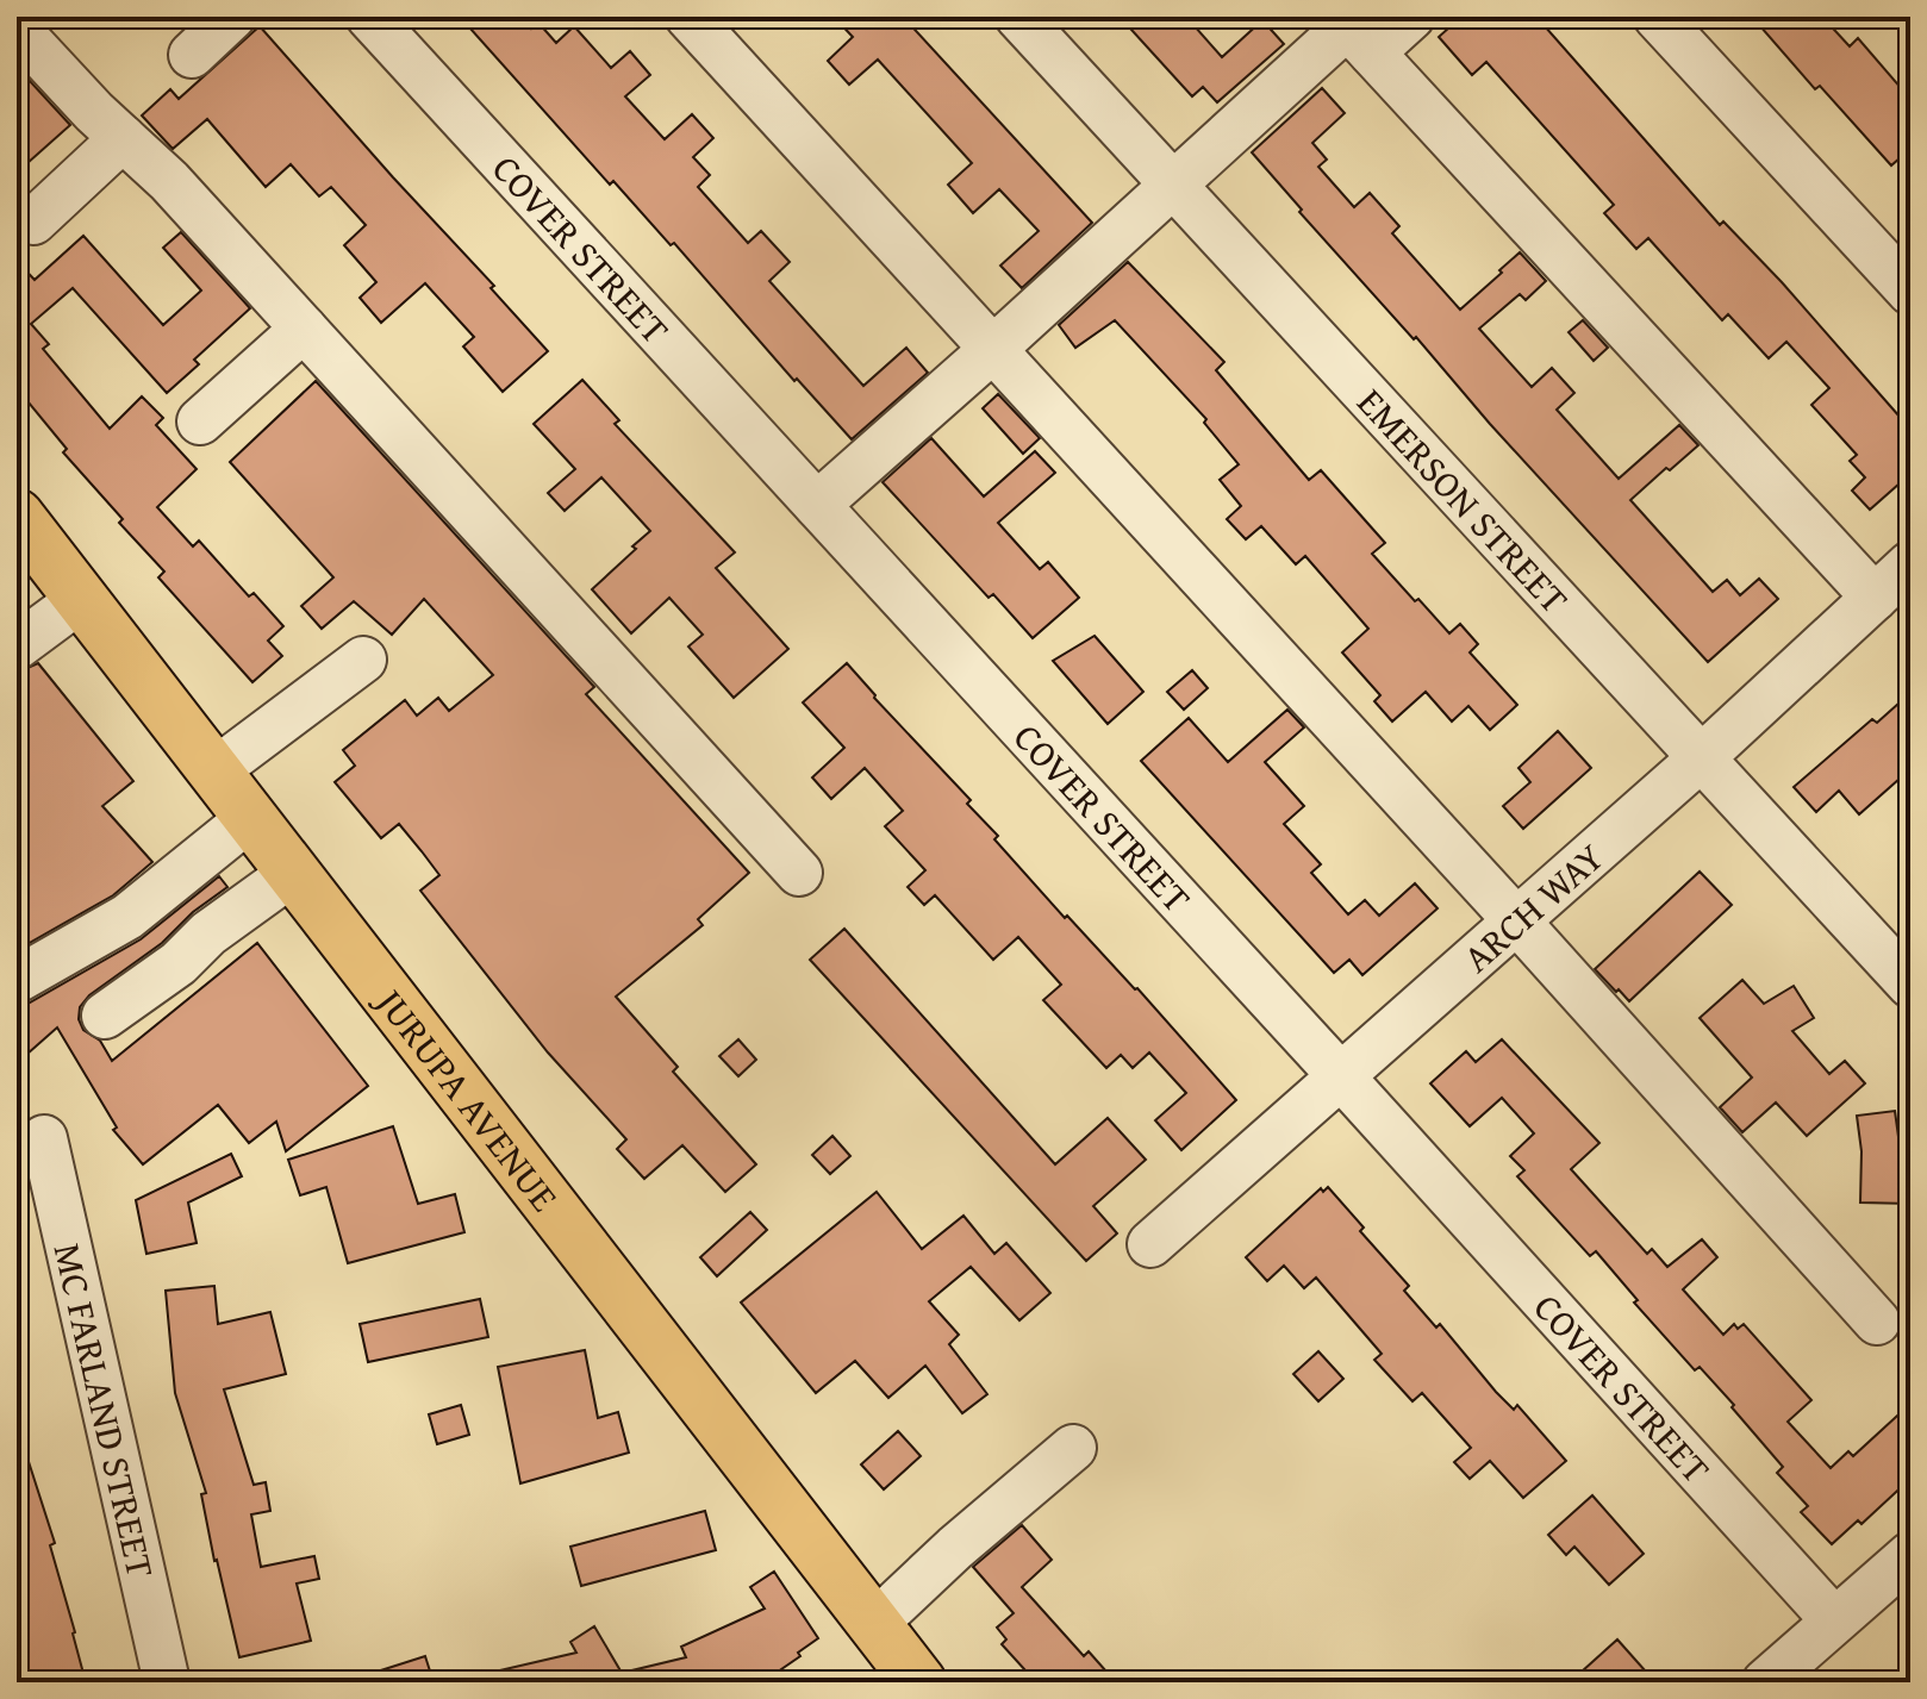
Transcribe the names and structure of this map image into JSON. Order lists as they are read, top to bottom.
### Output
{
  "streets": {
    "main road": ["JURUPA AVENUE"],
    "street": [
      "COVER STREET",
      "EMERSON STREET",
      "ARCH WAY",
      "MC FARLAND STREET"
    ]
  },
  "crossings": [
    ["COVER STREET", "ARCH WAY"],
    ["EMERSON STREET", "ARCH WAY"]
  ]
}
